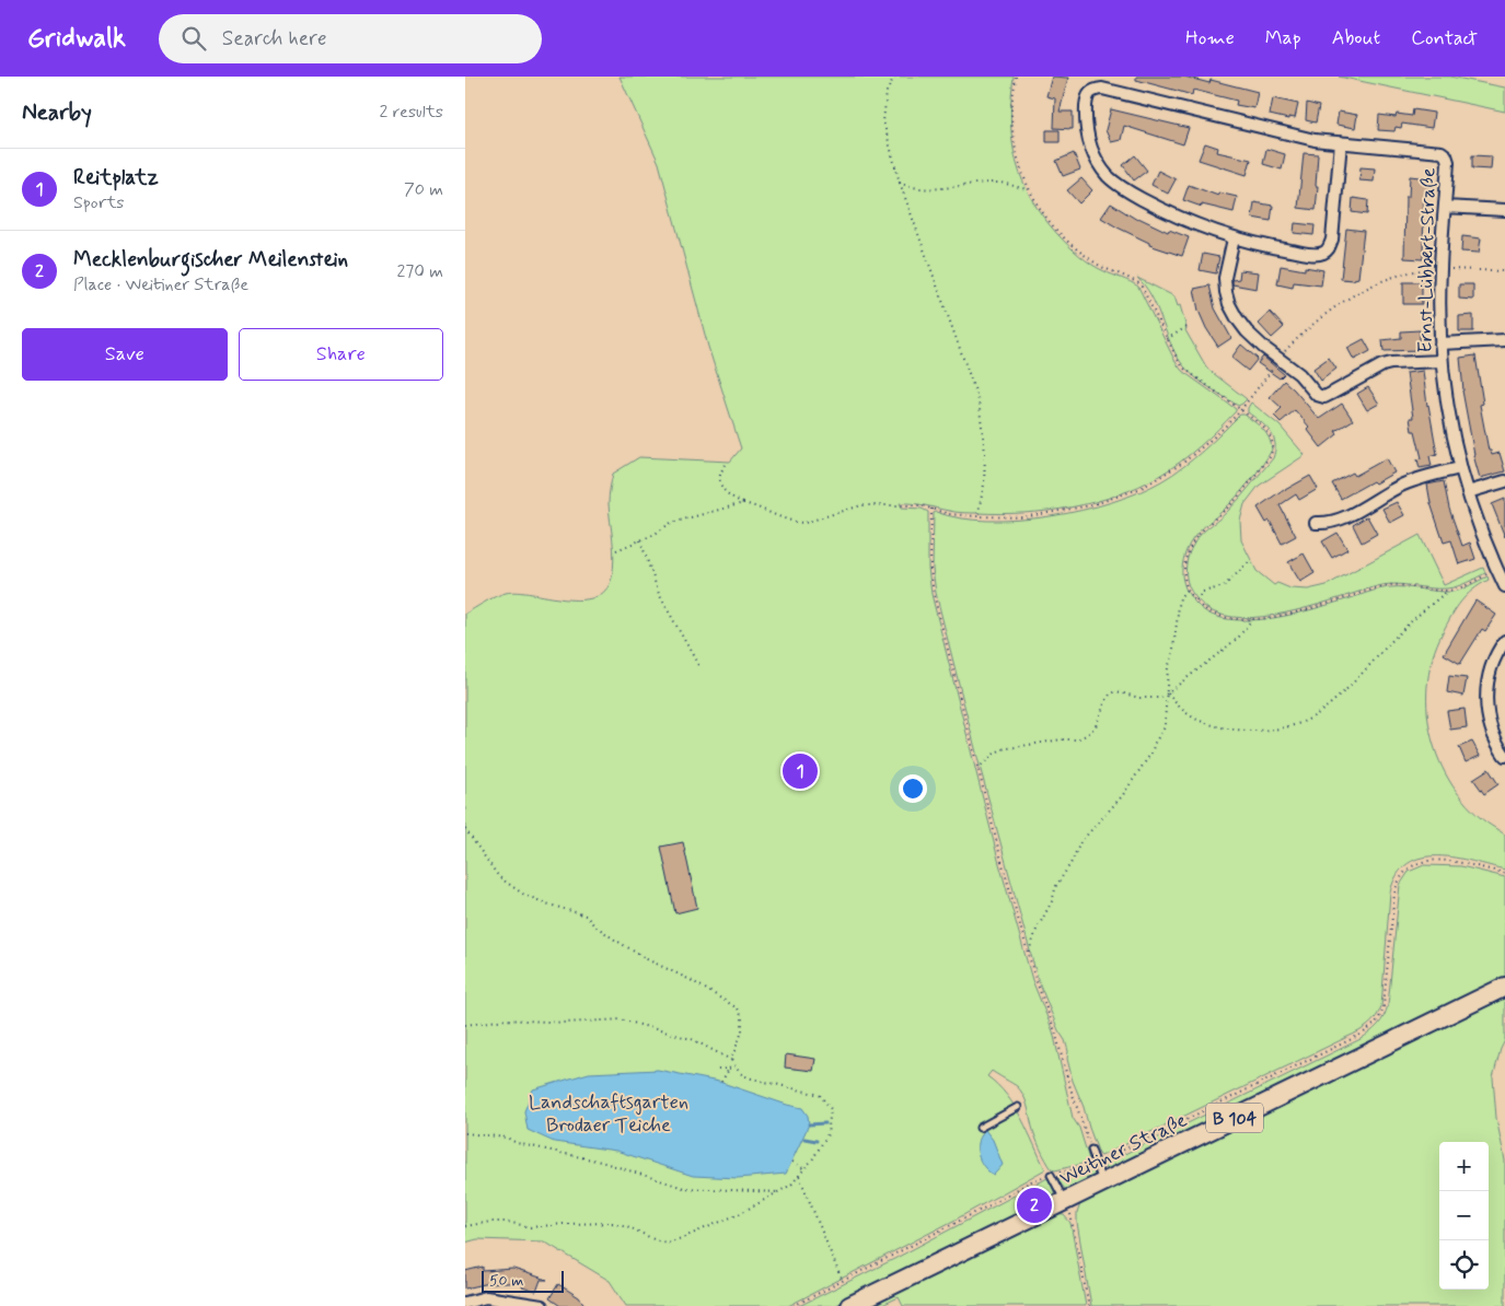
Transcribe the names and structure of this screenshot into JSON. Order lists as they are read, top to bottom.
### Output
{
  "streets": {
    "main road": ["B 104", "Weitiner Straße"],
    "street": ["Ernst-Lübbert-Straße"]
  },
  "parks": ["Landschaftsgarten Brodaer Teiche"],
  "scale_bar": "50 m",
  "page": {
    "header": "Gridwalk",
    "search": "Search here",
    "nav": [
      "Home",
      "Map",
      "About",
      "Contact"
    ],
    "heading": ["Nearby", "2 results"],
    "list": [
      {
        "mark": "1",
        "name": "Reitplatz",
        "note": "Sports",
        "value": "70 m"
      },
      {
        "mark": "2",
        "name": "Mecklenburgischer Meilenstein",
        "note": "Place · Weitiner Straße",
        "value": "270 m"
      }
    ],
    "buttons": ["Save", "Share"],
    "pins": ["1", "2"],
    "map_buttons": ["+", "−"],
    "scale": "50 m"
  }
}
